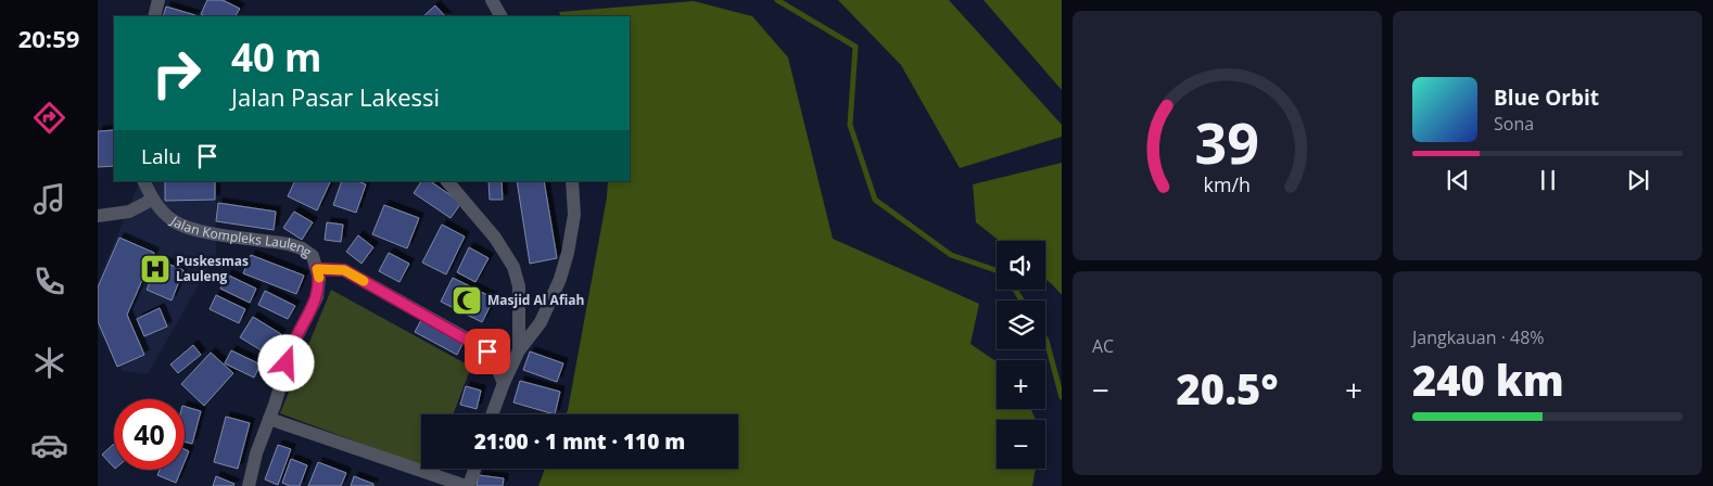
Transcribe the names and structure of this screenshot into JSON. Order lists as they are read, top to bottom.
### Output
{
  "streets": {
    "street": ["Jalan Kompleks Lauleng"]
  },
  "places": {
    "hospital": ["Puskesmas Lauleng"],
    "mosque": ["Masjid Al Afiah"]
  },
  "page": {
    "tabs": "20:59",
    "turn": ["40 m", "Jalan Pasar Lakessi"],
    "song": ["Blue Orbit", "Sona"],
    "then": "Lalu",
    "map_buttons": ["+", "−"],
    "tile": [
      "AC",
      ["Jangkauan · 48%", "240 km"]
    ],
    "heat": ["−", "20.5°", "+"],
    "limit": "40",
    "trip": "21:00 · 1 mnt · 110 m",
    "gauge": ["39", "km/h"]
  }
}
